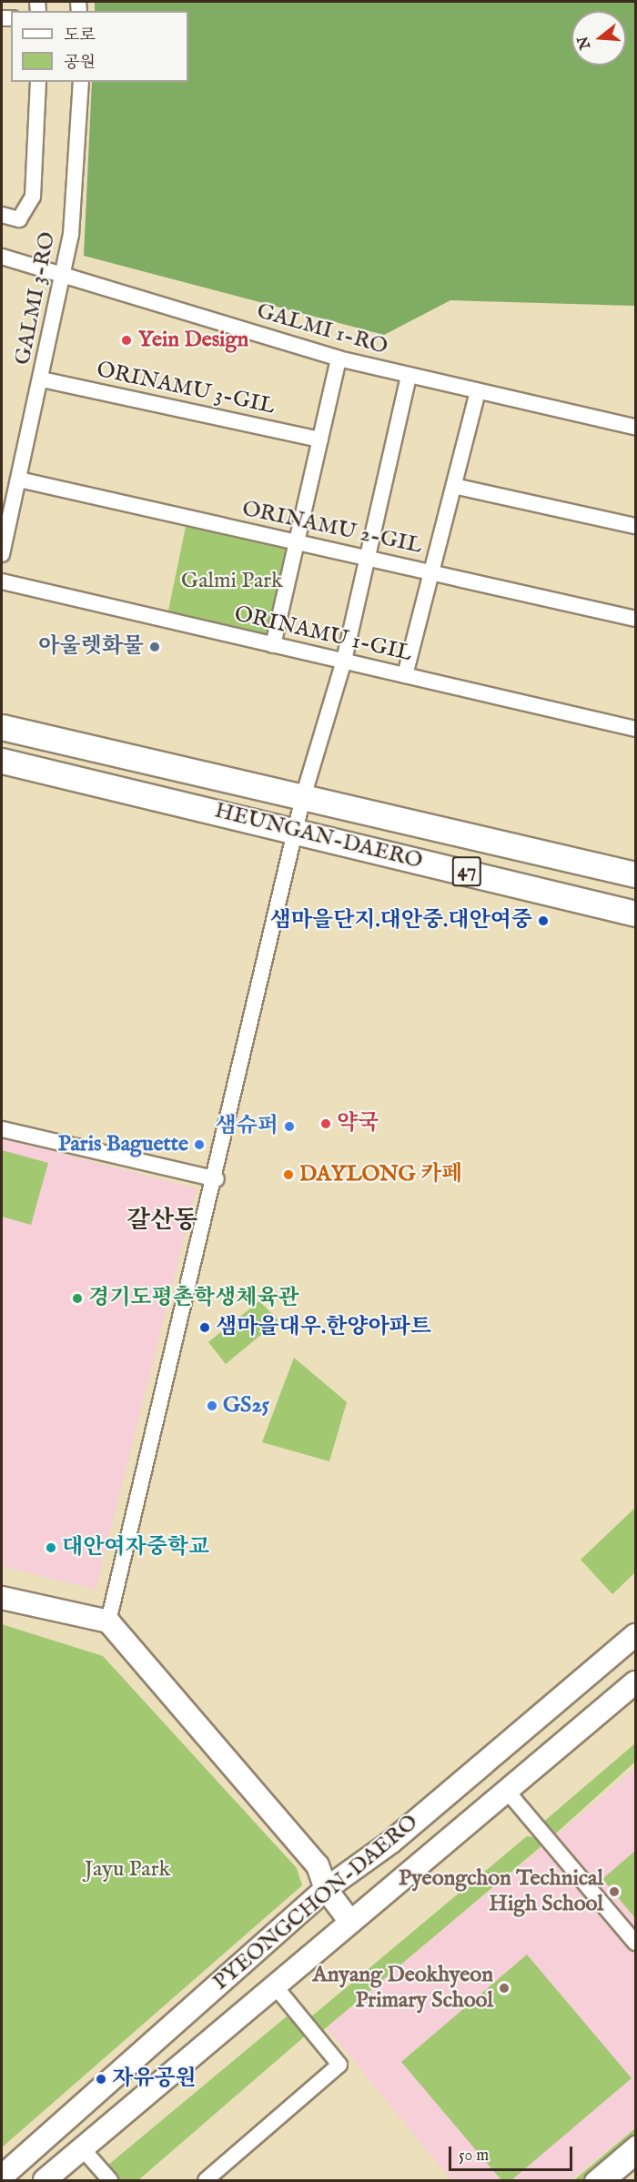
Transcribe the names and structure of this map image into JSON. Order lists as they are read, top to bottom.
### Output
{
  "streets": {
    "main road": ["HEUNGAN-DAERO", "47"],
    "street": [
      "GALMI 3-RO",
      "GALMI 1-RO",
      "ORINAMU 3-GIL",
      "ORINAMU 2-GIL",
      "ORINAMU 1-GIL",
      "PYEONGCHON-DAERO"
    ]
  },
  "crossings": [
    ["GALMI 3-RO", "GALMI 1-RO"],
    ["GALMI 3-RO", "ORINAMU 3-GIL"],
    ["GALMI 3-RO", "ORINAMU 2-GIL"]
  ],
  "districts": ["갈산동"],
  "parks": ["Galmi Park", "Jayu Park"],
  "places": [
    "Yein Design",
    "아울렛화물",
    "샘마을단지.대안중.대안여중",
    "약국",
    "샘슈퍼",
    "Paris Baguette",
    "DAYLONG 카페",
    "경기도평촌학생체육관",
    "샘마을대우.한양아파트",
    "GS25",
    "대안여자중학교",
    "Pyeongchon Technical High School",
    "Anyang Deokhyeon Primary School",
    "자유공원"
  ],
  "legend": ["도로", "공원"],
  "scale_bar": "50 m",
  "north": "left"
}
